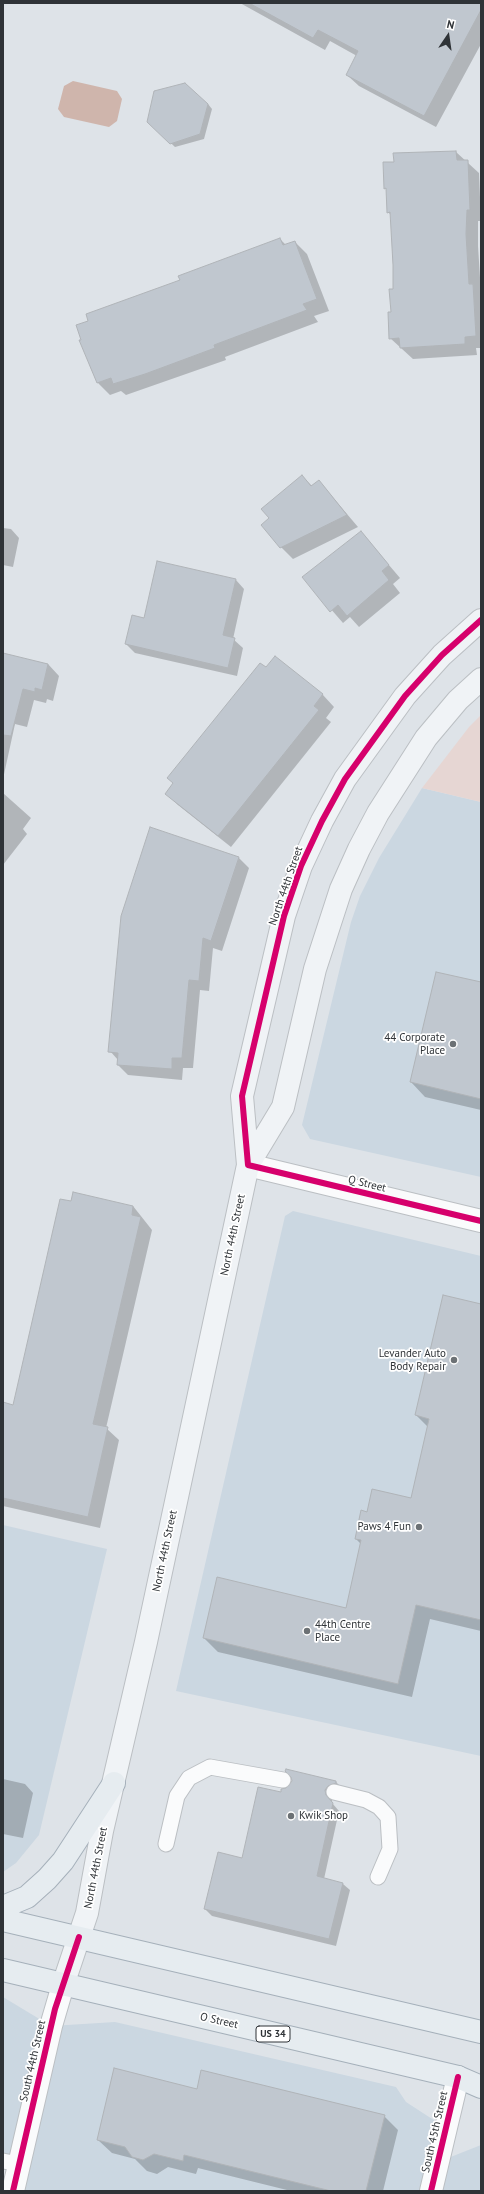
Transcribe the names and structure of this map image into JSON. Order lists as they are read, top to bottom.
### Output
{
  "streets": {
    "main road": [
      "North 44th Street",
      "O Street",
      "US 34",
      "South 44th Street"
    ],
    "street": ["Q Street", "South 45th Street"]
  },
  "crossings": [
    ["North 44th Street", "Q Street"],
    ["North 44th Street", "South 44th Street"],
    ["O Street", "South 44th Street"],
    ["O Street", "South 45th Street"]
  ],
  "places": [
    "44 Corporate Place",
    "Levander Auto Body Repair",
    "Paws 4 Fun",
    "44th Centre Place",
    "Kwik Shop"
  ],
  "north": "top"
}
